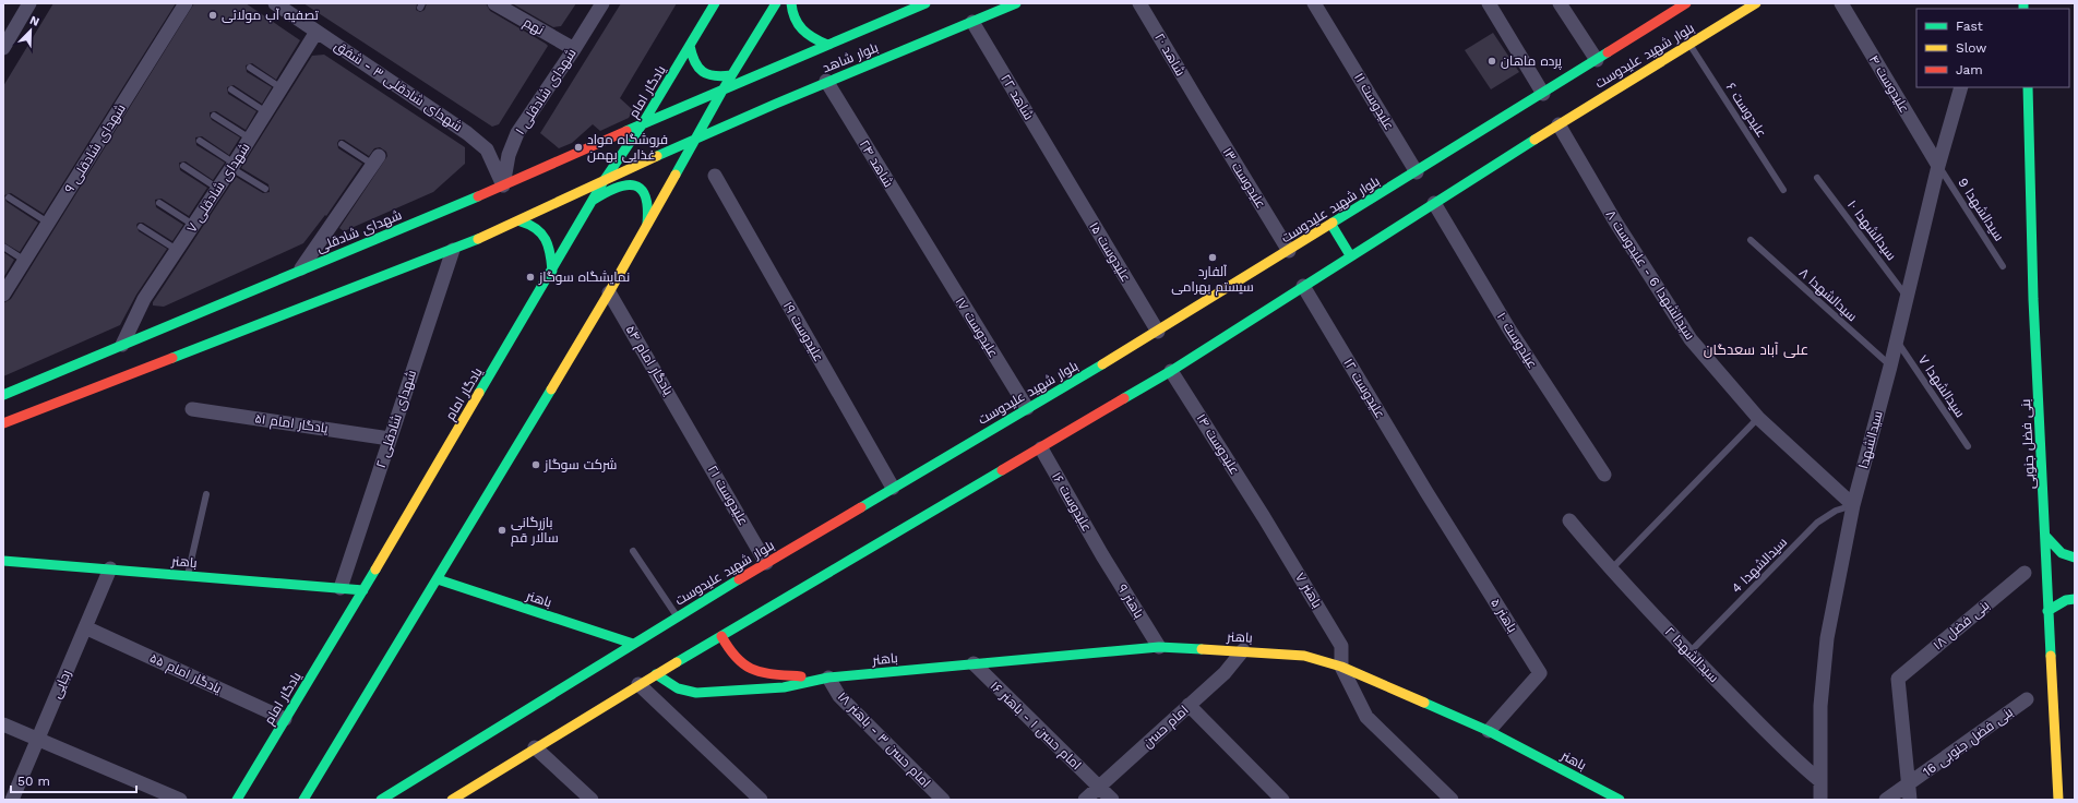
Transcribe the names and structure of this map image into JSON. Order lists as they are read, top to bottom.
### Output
{
  "streets": {
    "main road": [
      "بلوار شهید علیدوست",
      "بلوار شاهد",
      "یادگار امام",
      "شهدای شادقلی",
      "بنی فضل جنوبی",
      "باهنر"
    ],
    "street": [
      "نهم",
      "شاهد ۲۰",
      "علیدوست ۴",
      "شهدای شادقلی ۳ - شفق",
      "شهدای شادقلی ۱",
      "شاهد ۲۲",
      "علیدوست ۱۱",
      "شهدای شادقلی ۹",
      "شاهد ۲۴",
      "علیدوست ۱۳",
      "شهدای شادقلی ۷",
      "علیدوست ۱۵",
      "سیدالشهدا 6 - علیدوست ۸",
      "علیدوست ۱۷",
      "علیدوست ۱۹",
      "عیلدوست ۱۰",
      "یادگار امام ۵۴",
      "علیدوست ۱۲",
      "شهدای شادقلی ۲",
      "یادگار امام ۵۱",
      "سیدالشهدا",
      "علیدوست ۱۴",
      "علیدوست ۲۱",
      "علیدوست ۱۶",
      "باهنر ۷",
      "باهنر ۹",
      "باهنر ۵",
      "بنی فضل ۱۸",
      "سیدالشهدا ۲",
      "یادگار امام ۵۵",
      "رجایی",
      "امام حسن ۱ - باهنر ۱۶",
      "امام حسن",
      "امام حسن ۳ - باهنر ۱۸",
      "بنی فضل جنوبی 16"
    ],
    "lane": [
      "علیدوست ۶",
      "سیدالشهدا 9",
      "سیدالشهدا ۱۰",
      "سیدالشهدا ۸",
      "سیدالشهدا ۷",
      "سیدالشهدا 4"
    ]
  },
  "crossings": [
    ["نهم", "شهدای شادقلی ۱"],
    ["شاهد ۲۰", "علیدوست ۱۳"],
    ["بلوار شهید علیدوست", "علیدوست ۱۱"],
    ["بلوار شهید علیدوست", "علیدوست ۶"],
    ["بلوار شهید علیدوست", "علیدوست ۱۳"],
    ["بلوار شهید علیدوست", "علیدوست ۱۵"],
    ["بلوار شهید علیدوست", "سیدالشهدا 6 - علیدوست ۸"],
    ["بلوار شهید علیدوست", "علیدوست ۱۷"],
    ["بلوار شهید علیدوست", "علیدوست ۱۹"],
    ["بلوار شهید علیدوست", "عیلدوست ۱۰"],
    ["بلوار شهید علیدوست", "علیدوست ۱۲"],
    ["بلوار شهید علیدوست", "علیدوست ۱۴"],
    ["بلوار شهید علیدوست", "علیدوست ۲۱"],
    ["بلوار شهید علیدوست", "علیدوست ۱۶"],
    ["بلوار شهید علیدوست", "باهنر"],
    ["بلوار شاهد", "شاهد ۲۲"],
    ["بلوار شاهد", "شاهد ۲۴"],
    ["بلوار شاهد", "شهدای شادقلی"],
    ["علیدوست ۴", "سیدالشهدا 9"],
    ["علیدوست ۴", "سیدالشهدا"],
    ["شهدای شادقلی ۳ - شفق", "شهدای شادقلی ۱"],
    ["شهدای شادقلی ۳ - شفق", "شهدای شادقلی ۷"],
    ["شهدای شادقلی ۳ - شفق", "شهدای شادقلی"],
    ["شهدای شادقلی ۱", "شهدای شادقلی"],
    ["یادگار امام", "شهدای شادقلی"],
    ["یادگار امام", "باهنر"],
    ["یادگار امام", "یادگار امام ۵۵"],
    ["شاهد ۲۲", "علیدوست ۱۵"],
    ["شاهد ۲۴", "علیدوست ۱۷"],
    ["شهدای شادقلی ۷", "شهدای شادقلی"],
    ["سیدالشهدا 9", "سیدالشهدا"],
    ["سیدالشهدا ۱۰", "سیدالشهدا"],
    ["سیدالشهدا 6 - علیدوست ۸", "سیدالشهدا"],
    ["سیدالشهدا 6 - علیدوست ۸", "سیدالشهدا 4"],
    ["سیدالشهدا ۸", "سیدالشهدا"],
    ["یادگار امام ۵۴", "علیدوست ۲۱"],
    ["سیدالشهدا ۷", "سیدالشهدا"],
    ["علیدوست ۱۲", "باهنر ۵"],
    ["شهدای شادقلی ۲", "یادگار امام ۵۱"],
    ["شهدای شادقلی ۲", "باهنر"],
    ["سیدالشهدا", "سیدالشهدا 4"],
    ["سیدالشهدا", "سیدالشهدا ۲"],
    ["علیدوست ۱۴", "باهنر ۷"],
    ["علیدوست ۱۶", "باهنر ۹"],
    ["باهنر", "باهنر ۷"],
    ["باهنر", "باهنر ۹"],
    ["باهنر", "باهنر ۵"],
    ["باهنر", "رجایی"],
    ["باهنر", "امام حسن ۱ - باهنر ۱۶"],
    ["باهنر", "امام حسن"],
    ["باهنر", "امام حسن ۳ - باهنر ۱۸"],
    ["سیدالشهدا 4", "سیدالشهدا ۲"],
    ["بنی فضل ۱۸", "بنی فضل جنوبی 16"],
    ["یادگار امام ۵۵", "رجایی"],
    ["امام حسن ۱ - باهنر ۱۶", "امام حسن"]
  ],
  "districts": ["علی آباد سعدگان"],
  "places": [
    "تصفیه آب مولائی",
    "پرده ماهان",
    "فروشگاه مواد غذایی بهمن",
    "آلفارد سیستم بهرامی",
    "نمایشگاه سوگاز",
    "شرکت سوگاز",
    "بازرگانی سالار قم"
  ],
  "legend": ["Fast", "Slow", "Jam"],
  "scale_bar": "50 m",
  "north": "top right"
}
